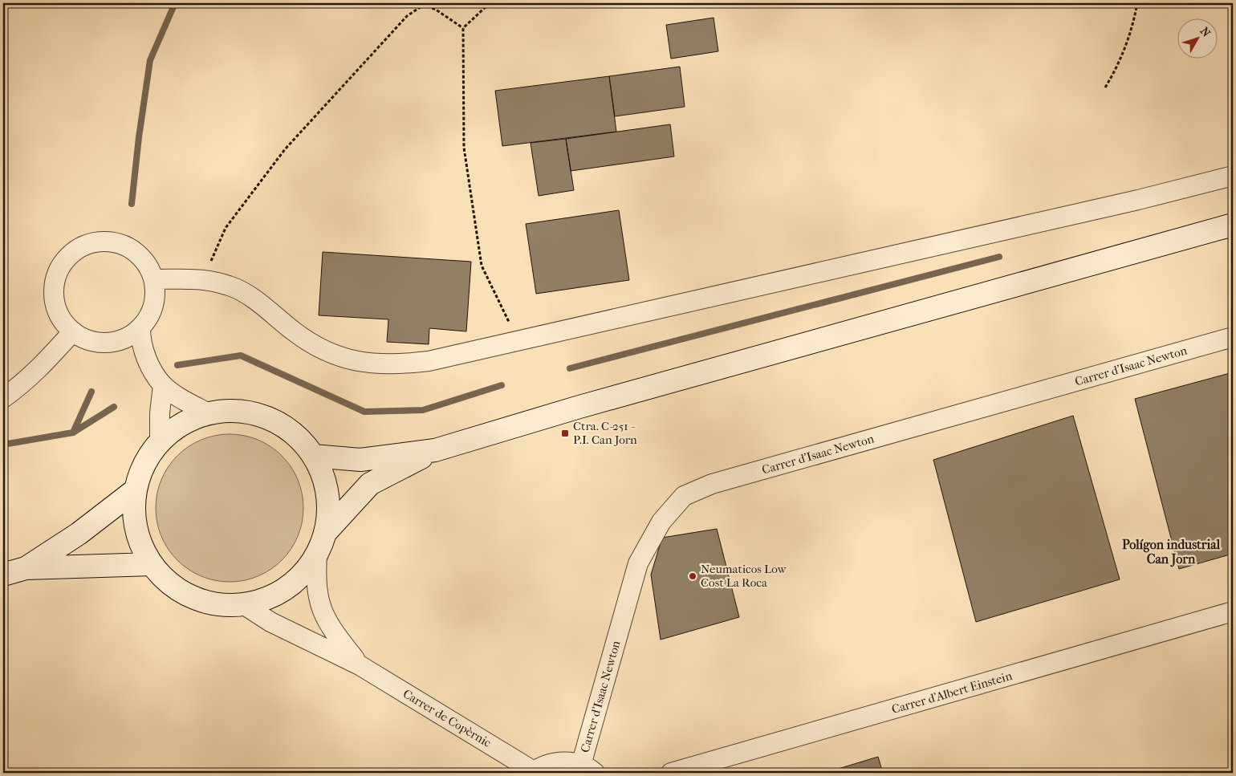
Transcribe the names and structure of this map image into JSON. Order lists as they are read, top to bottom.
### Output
{
  "streets": {
    "street": ["Carrer d'Isaac Newton", "Carrer d'Albert Einstein", "Carrer de Copèrnic"]
  },
  "districts": ["Polígon industrial Can Jorn"],
  "places": {
    "transit": ["Ctra. C-251 - P.I. Can Jorn"],
    "other": ["Neumaticos Low Cost La Roca"]
  },
  "north": "top right"
}
